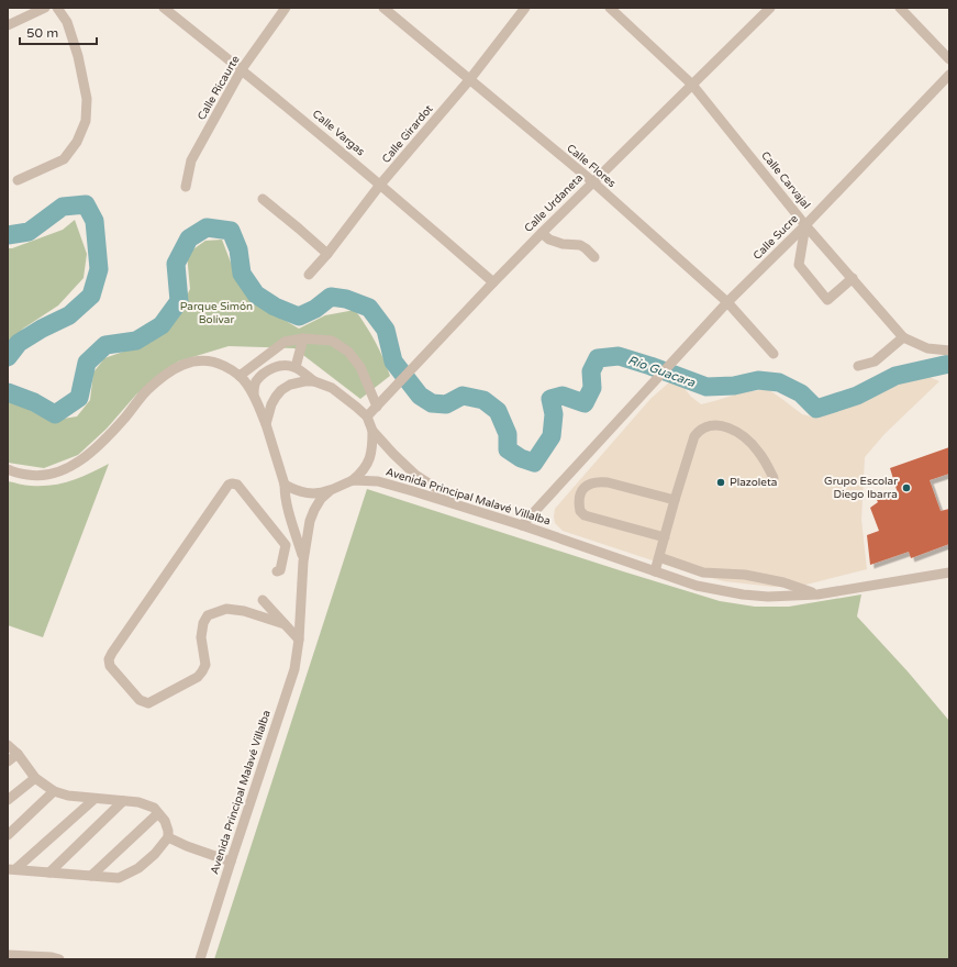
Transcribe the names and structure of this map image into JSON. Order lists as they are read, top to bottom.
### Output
{
  "streets": {
    "street": [
      "Calle Ricaurte",
      "Calle Vargas",
      "Calle Girardot",
      "Calle Flores",
      "Calle Carvajal",
      "Calle Urdaneta",
      "Calle Sucre",
      "Avenida Principal Malavé Villalba"
    ]
  },
  "crossings": [
    ["Calle Ricaurte", "Calle Vargas"],
    ["Calle Vargas", "Calle Girardot"],
    ["Calle Vargas", "Calle Urdaneta"],
    ["Calle Girardot", "Calle Flores"],
    ["Calle Flores", "Calle Urdaneta"],
    ["Calle Flores", "Calle Sucre"],
    ["Calle Carvajal", "Calle Urdaneta"],
    ["Calle Carvajal", "Calle Sucre"],
    ["Calle Urdaneta", "Avenida Principal Malavé Villalba"],
    ["Calle Sucre", "Avenida Principal Malavé Villalba"]
  ],
  "water": ["Río Guacara"],
  "parks": ["Parque Simón Bolívar"],
  "places": ["Plazoleta", "Grupo Escolar Diego Ibarra"],
  "scale_bar": "50 m"
}
